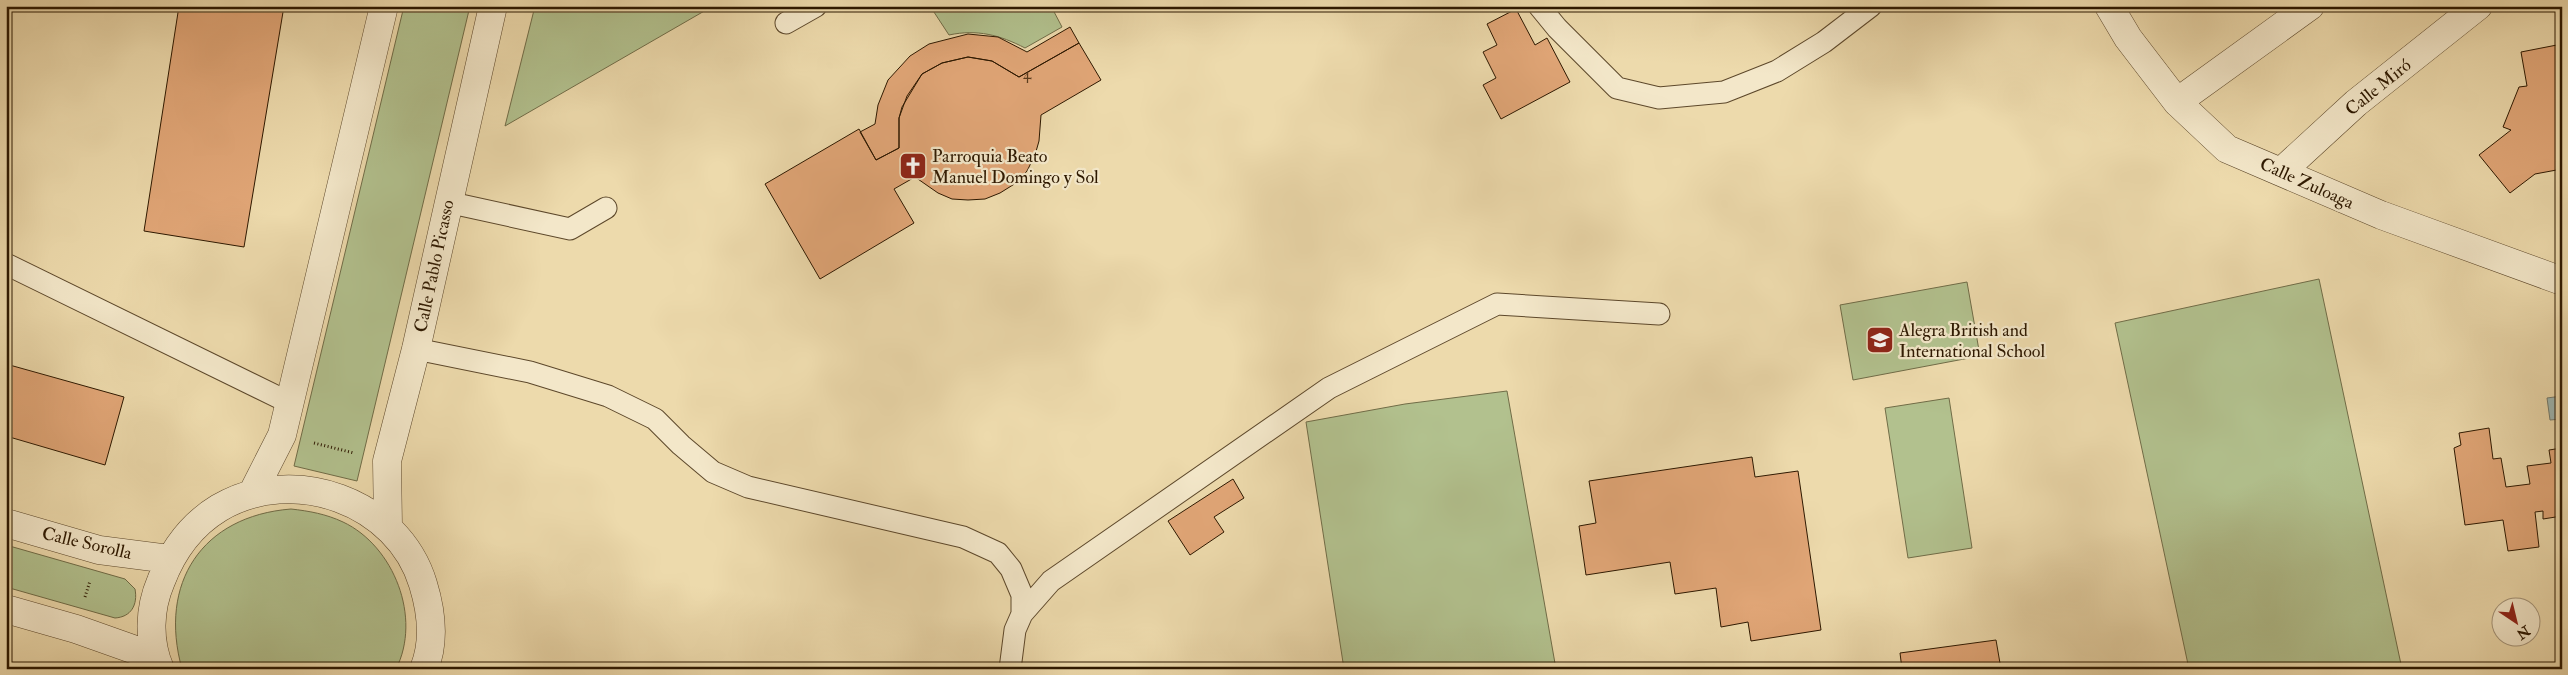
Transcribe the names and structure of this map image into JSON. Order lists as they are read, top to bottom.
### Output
{
  "streets": {
    "street": [
      "Calle Miró",
      "Calle Zuloaga",
      "Calle Pablo Picasso",
      "Calle Sorolla"
    ]
  },
  "crossings": [
    ["Calle Miró", "Calle Zuloaga"]
  ],
  "places": {
    "church": ["Parroquia Beato Manuel Domingo y Sol"],
    "school or university": ["Alegra British and International School"]
  },
  "house_numbers": ["4"],
  "north": "bottom right"
}
